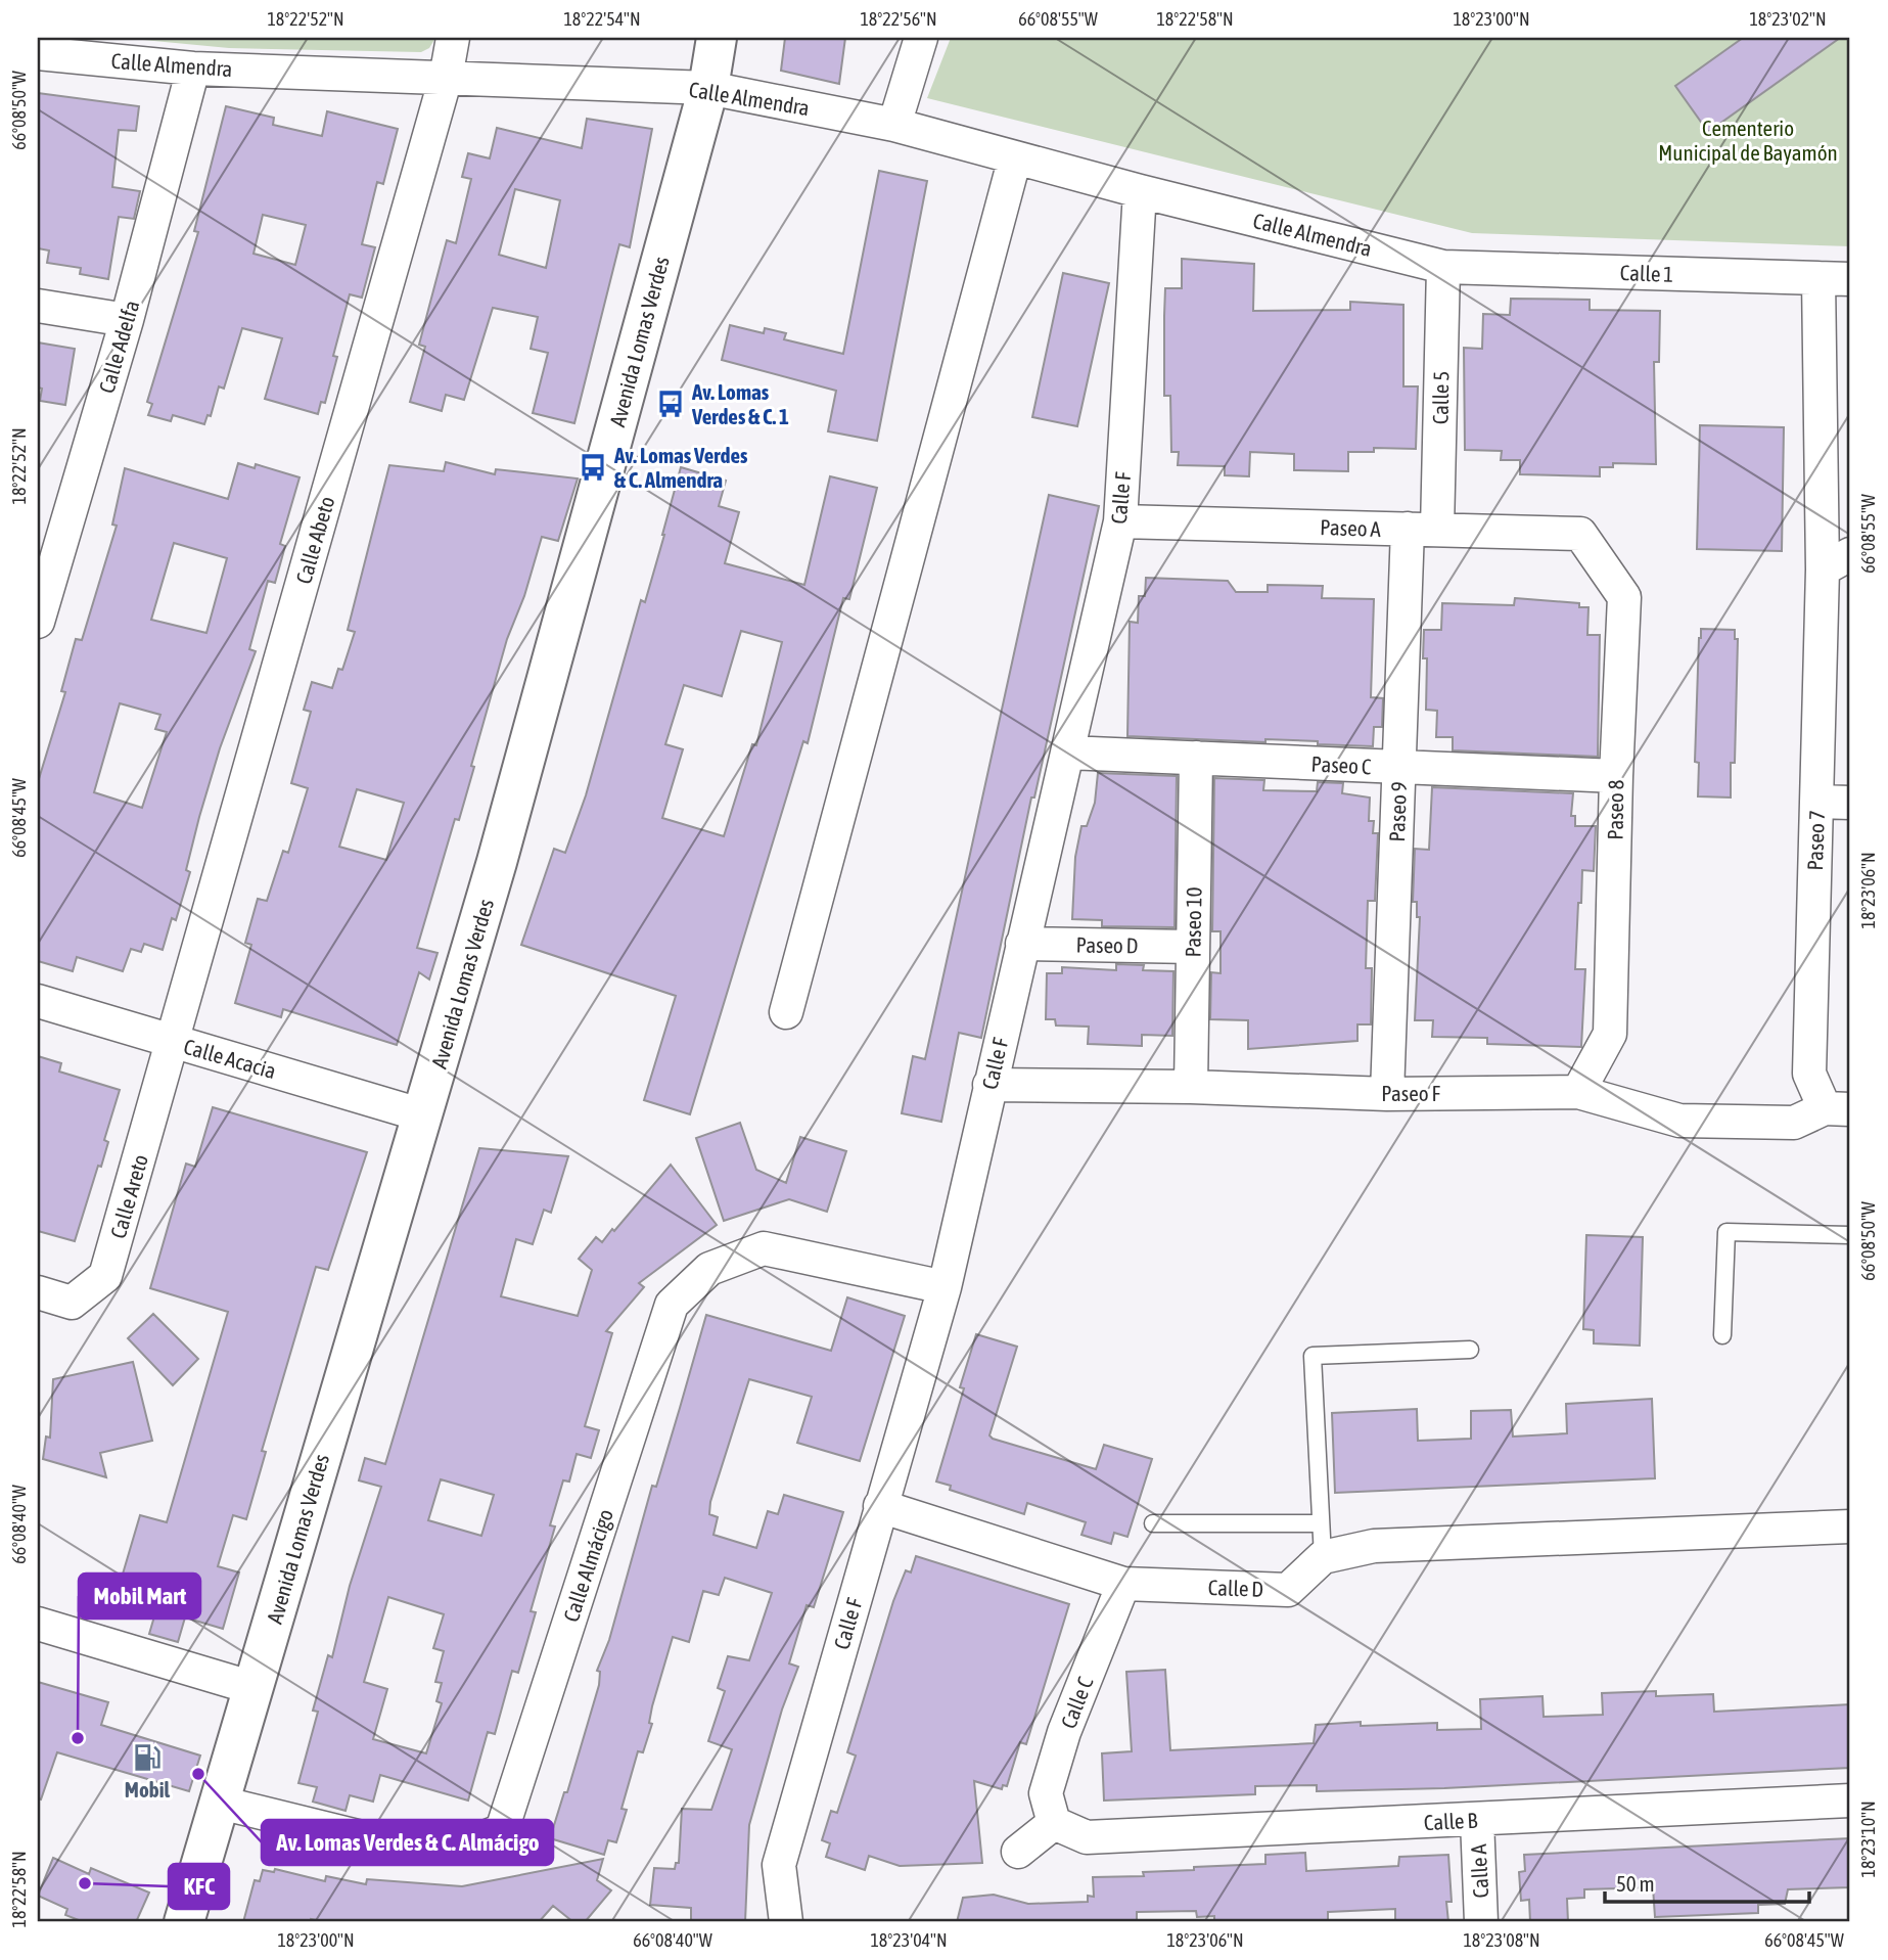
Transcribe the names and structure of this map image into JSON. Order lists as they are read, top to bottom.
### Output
{
  "streets": {
    "street": [
      "Calle Almendra",
      "Calle 1",
      "Avenida Lomas Verdes",
      "Calle Adelfa",
      "Calle 5",
      "Calle F",
      "Paseo A",
      "Calle Abeto",
      "Paseo C",
      "Paseo 8",
      "Paseo 9",
      "Paseo 7",
      "Paseo 10",
      "Paseo D",
      "Calle Acacia",
      "Paseo F",
      "Calle Areto",
      "Calle Almácigo",
      "Calle D",
      "Calle C",
      "Calle B",
      "Calle A"
    ]
  },
  "crossings": [
    ["Calle Almendra", "Calle 1"],
    ["Calle Almendra", "Avenida Lomas Verdes"],
    ["Calle Almendra", "Calle Adelfa"],
    ["Calle Almendra", "Calle 5"],
    ["Calle Almendra", "Calle F"],
    ["Calle Almendra", "Calle Abeto"],
    ["Calle 1", "Calle 5"],
    ["Calle 1", "Paseo 7"],
    ["Avenida Lomas Verdes", "Calle Acacia"],
    ["Avenida Lomas Verdes", "Calle Almácigo"],
    ["Calle 5", "Paseo A"],
    ["Calle 5", "Paseo 9"],
    ["Calle F", "Paseo A"],
    ["Calle F", "Paseo C"],
    ["Calle F", "Paseo D"],
    ["Calle F", "Paseo F"],
    ["Calle F", "Calle Almácigo"],
    ["Calle F", "Calle D"],
    ["Paseo A", "Paseo 8"],
    ["Paseo A", "Paseo 9"],
    ["Calle Abeto", "Calle Acacia"],
    ["Calle Abeto", "Calle Areto"],
    ["Paseo C", "Paseo 8"],
    ["Paseo C", "Paseo 9"],
    ["Paseo C", "Paseo 10"],
    ["Paseo 8", "Paseo F"],
    ["Paseo 9", "Paseo F"],
    ["Paseo 7", "Paseo F"],
    ["Paseo 10", "Paseo D"],
    ["Paseo 10", "Paseo F"],
    ["Calle Acacia", "Calle Areto"],
    ["Calle D", "Calle C"],
    ["Calle C", "Calle B"],
    ["Calle B", "Calle A"]
  ],
  "parks": ["Cementerio Municipal de Bayamón"],
  "places": {
    "bus stop": ["Av. Lomas Verdes & C. 1", "Av. Lomas Verdes & C. Almendra"],
    "other": ["Mobil Mart", "Av. Lomas Verdes & C. Almácigo", "KFC"],
    "fuel station": ["Mobil"]
  },
  "scale_bar": "50 m",
  "coordinates": [
    "18°22'52\"N",
    "18°22'54\"N",
    "18°22'56\"N",
    "66°08'55\"W",
    "18°22'58\"N",
    "18°23'00\"N",
    "18°23'02\"N",
    "66°08'50\"W",
    "66°08'45\"W",
    "18°23'06\"N",
    "66°08'40\"W",
    "18°23'10\"N",
    "18°23'04\"N",
    "18°23'08\"N"
  ]
}
